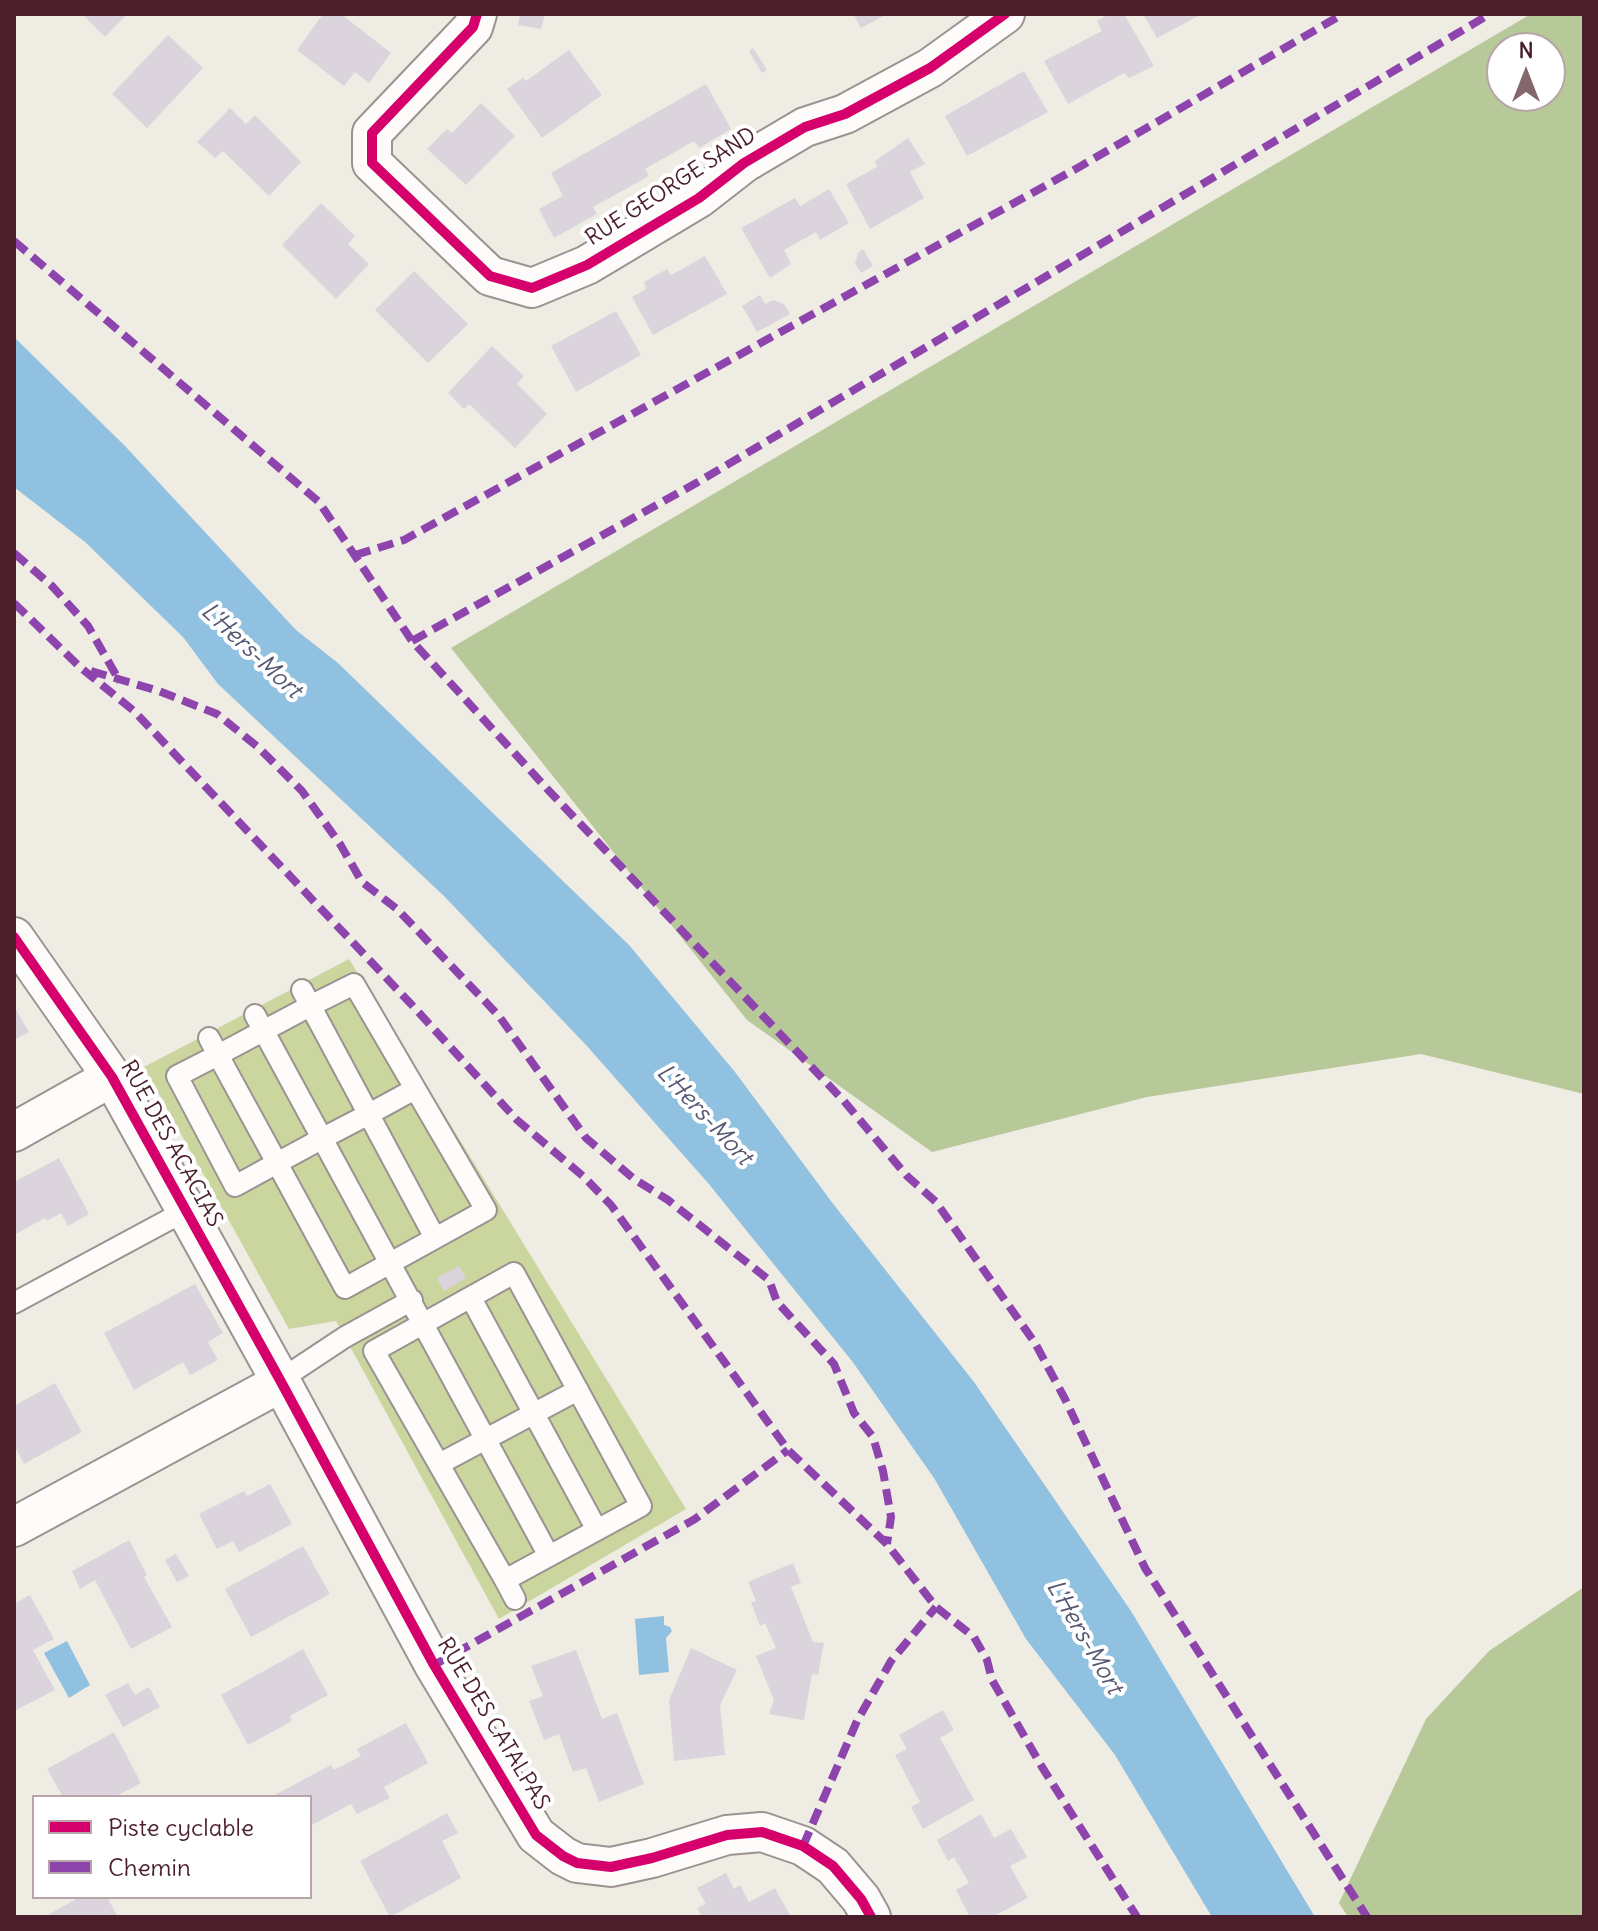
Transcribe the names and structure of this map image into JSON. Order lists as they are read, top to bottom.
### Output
{
  "streets": {
    "street": ["RUE GEORGE SAND", "RUE DES ACACIAS", "RUE DES CATALPAS"]
  },
  "crossings": [
    ["RUE DES ACACIAS", "RUE DES CATALPAS"]
  ],
  "water": ["L'Hers-Mort"],
  "legend": ["Piste cyclable", "Chemin"],
  "north": "top"
}
